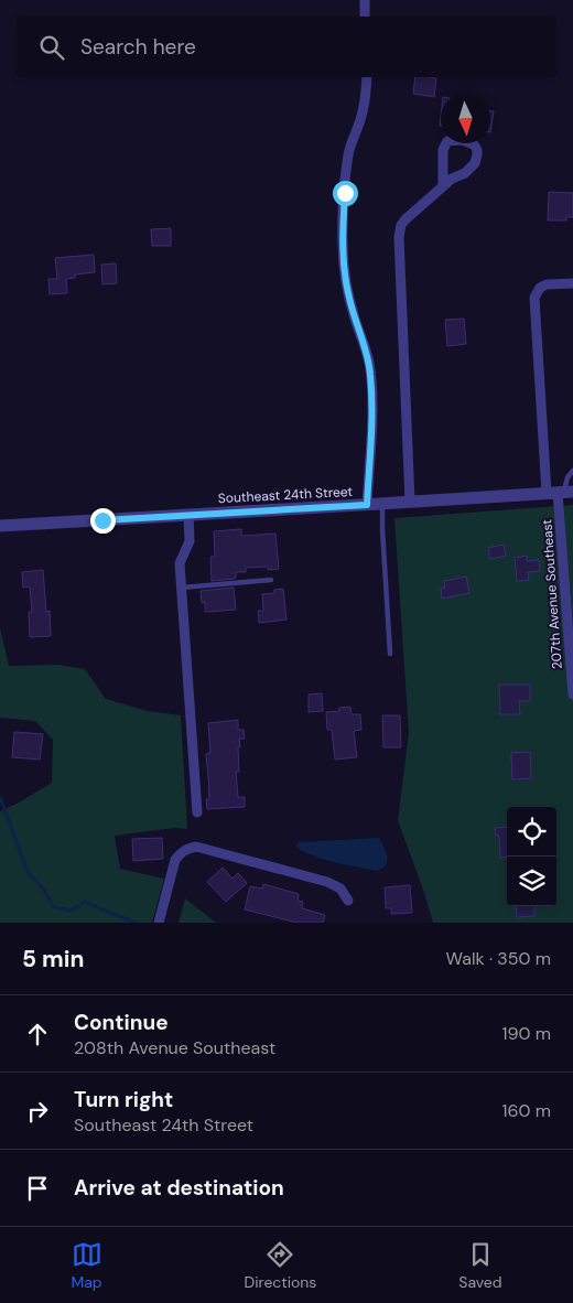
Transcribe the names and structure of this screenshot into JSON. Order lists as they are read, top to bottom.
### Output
{
  "streets": {
    "street": ["Southeast 24th Street", "207th Avenue Southeast"]
  },
  "crossings": [
    ["Southeast 24th Street", "207th Avenue Southeast"]
  ],
  "north": "bottom",
  "page": {
    "search": "Search here",
    "heading": ["5 min", "Walk · 350 m"],
    "list": [
      ["Continue", "208th Avenue Southeast", "190 m"],
      ["Turn right", "Southeast 24th Street", "160 m"],
      "Arrive at destination"
    ],
    "nav": ["Map", "Directions", "Saved"]
  }
}
